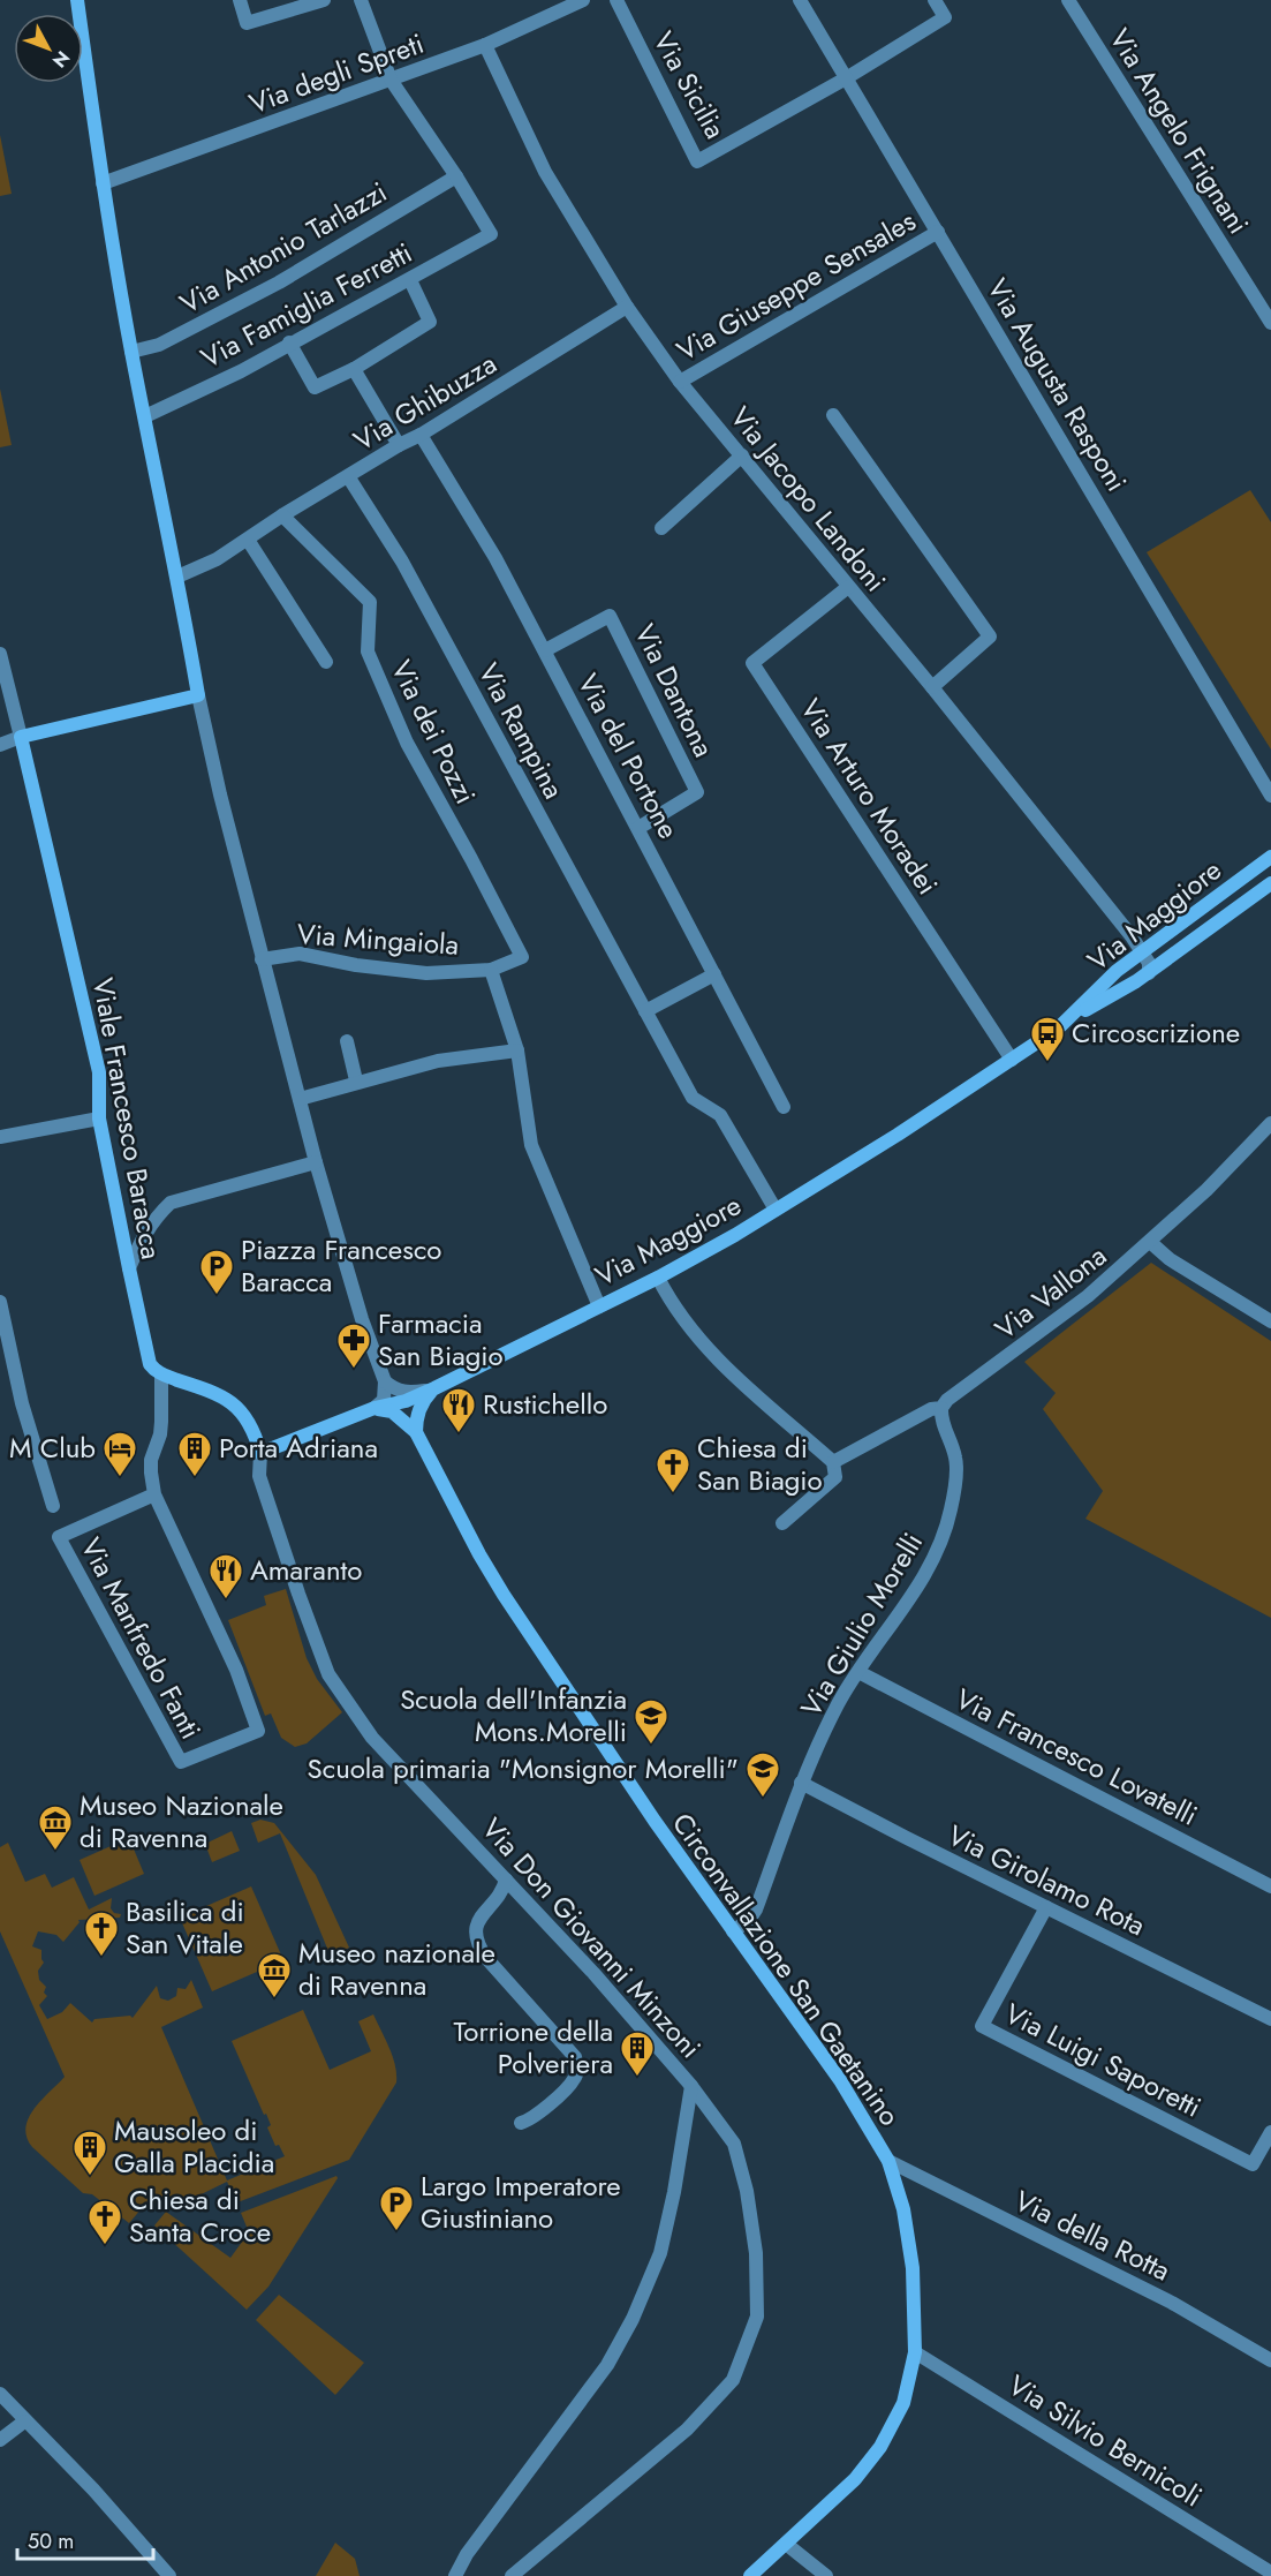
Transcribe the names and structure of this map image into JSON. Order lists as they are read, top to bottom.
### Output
{
  "streets": {
    "street": [
      "Via degli Spreti",
      "Via Sicilia",
      "Via Angelo Frignani",
      "Via Antonio Tarlazzi",
      "Via Giuseppe Sensales",
      "Via Famiglia Ferretti",
      "Via Augusta Rasponi",
      "Via Ghibuzza",
      "Via Jacopo Landoni",
      "Via Dantona",
      "Via Rampina",
      "Via dei Pozzi",
      "Via del Portone",
      "Via Arturo Moradei",
      "Via Maggiore",
      "Via Mingaiola",
      "Viale Francesco Baracca",
      "Via Vallona",
      "Via Giulio Morelli",
      "Via Manfredo Fanti",
      "Via Francesco Lovatelli",
      "Via Girolamo Rota",
      "Via Don Giovanni Minzoni",
      "Circonvallazione San Gaetanino",
      "Via Luigi Saporetti",
      "Via della Rotta",
      "Via Silvio Bernicoli"
    ]
  },
  "crossings": [
    ["Via degli Spreti", "Via Jacopo Landoni"],
    ["Via Sicilia", "Via Augusta Rasponi"],
    ["Via Antonio Tarlazzi", "Via Famiglia Ferretti"],
    ["Via Giuseppe Sensales", "Via Augusta Rasponi"],
    ["Via Giuseppe Sensales", "Via Jacopo Landoni"],
    ["Via Ghibuzza", "Via Jacopo Landoni"],
    ["Via Ghibuzza", "Via Rampina"],
    ["Via Ghibuzza", "Via dei Pozzi"],
    ["Via Ghibuzza", "Via del Portone"],
    ["Via Jacopo Landoni", "Via Arturo Moradei"],
    ["Via Jacopo Landoni", "Via Maggiore"],
    ["Via Dantona", "Via del Portone"],
    ["Via Rampina", "Via Maggiore"],
    ["Via dei Pozzi", "Via Mingaiola"],
    ["Via Arturo Moradei", "Via Maggiore"],
    ["Via Maggiore", "Via Don Giovanni Minzoni"],
    ["Via Maggiore", "Circonvallazione San Gaetanino"],
    ["Via Vallona", "Via Giulio Morelli"],
    ["Via Giulio Morelli", "Via Francesco Lovatelli"],
    ["Via Giulio Morelli", "Via Girolamo Rota"],
    ["Via Giulio Morelli", "Circonvallazione San Gaetanino"],
    ["Via Girolamo Rota", "Via Luigi Saporetti"],
    ["Circonvallazione San Gaetanino", "Via della Rotta"],
    ["Circonvallazione San Gaetanino", "Via Silvio Bernicoli"]
  ],
  "places": {
    "bus stop": ["Circoscrizione"],
    "parking": ["Piazza Francesco Baracca", "Largo Imperatore Giustiniano"],
    "pharmacy": ["Farmacia San Biagio"],
    "restaurant": ["Rustichello", "Amaranto"],
    "hotel": ["M Club"],
    "building": ["Porta Adriana", "Torrione della Polveriera", "Mausoleo di Galla Placidia"],
    "church": ["Chiesa di San Biagio", "Basilica di San Vitale", "Chiesa di Santa Croce"],
    "school or university": ["Scuola dell'Infanzia Mons.Morelli", "Scuola primaria \"Monsignor Morelli\""],
    "museum": ["Museo Nazionale di Ravenna", "Museo nazionale di Ravenna"]
  },
  "scale_bar": "50 m",
  "north": "bottom right"
}
